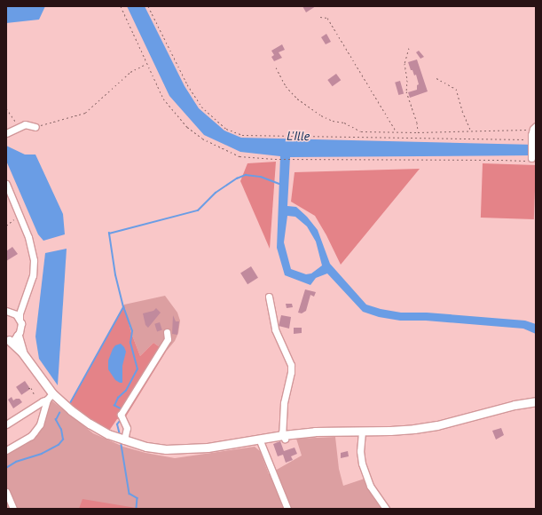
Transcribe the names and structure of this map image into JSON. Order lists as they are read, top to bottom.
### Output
{
  "water": ["L'Ille"]
}
